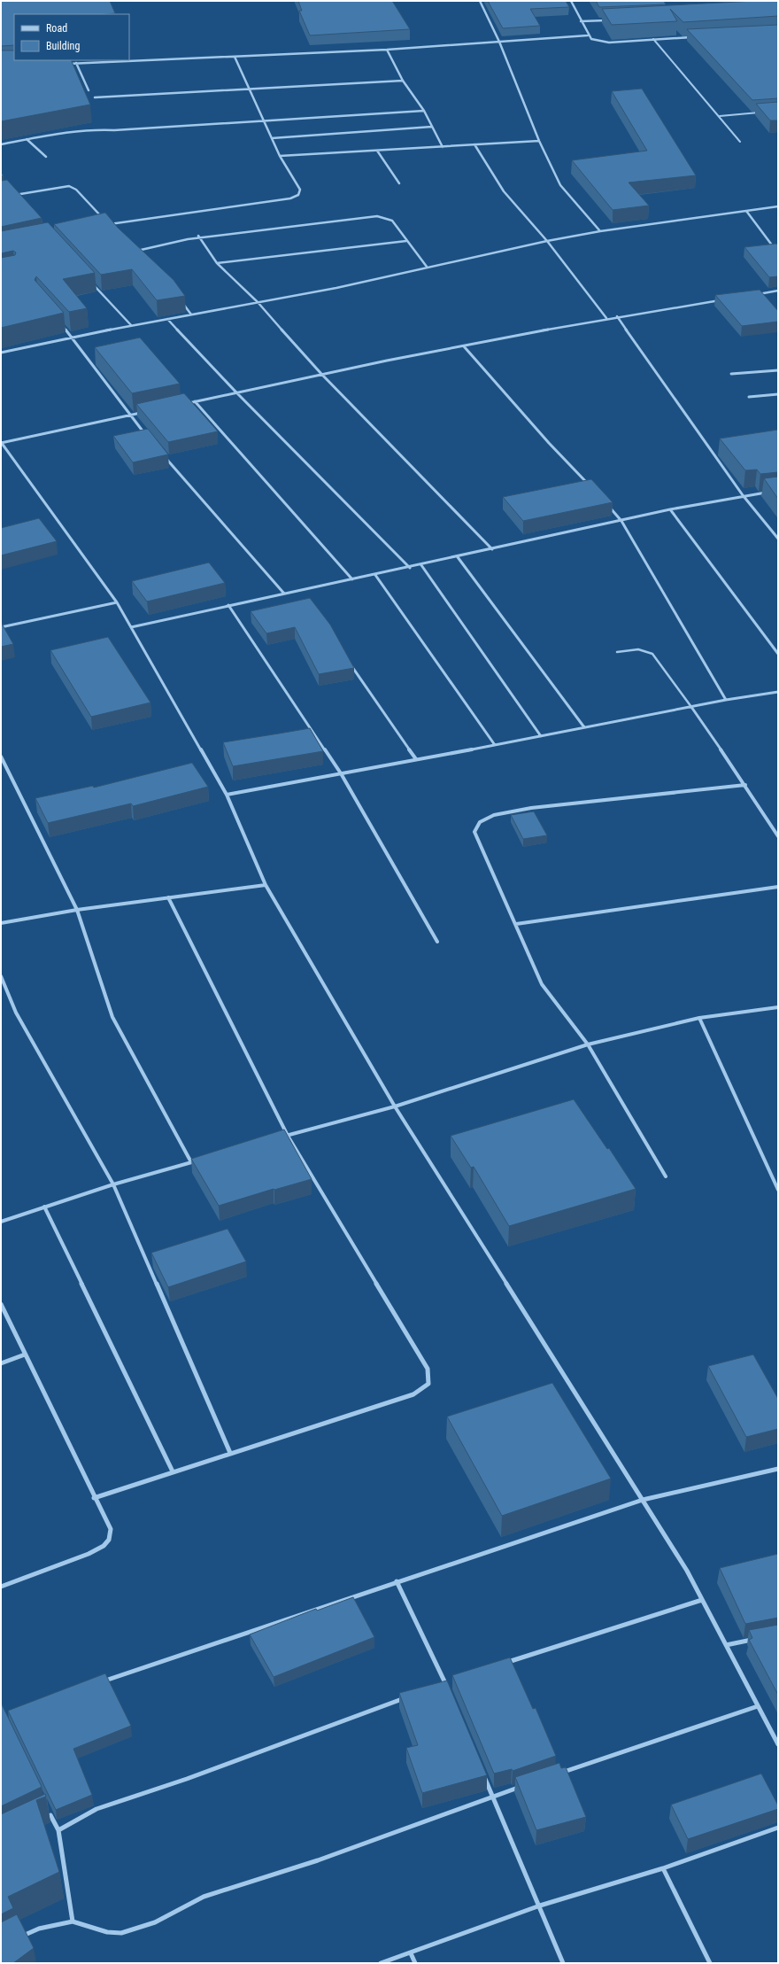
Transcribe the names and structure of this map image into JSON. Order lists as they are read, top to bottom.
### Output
{
  "legend": ["Road", "Building"]
}
